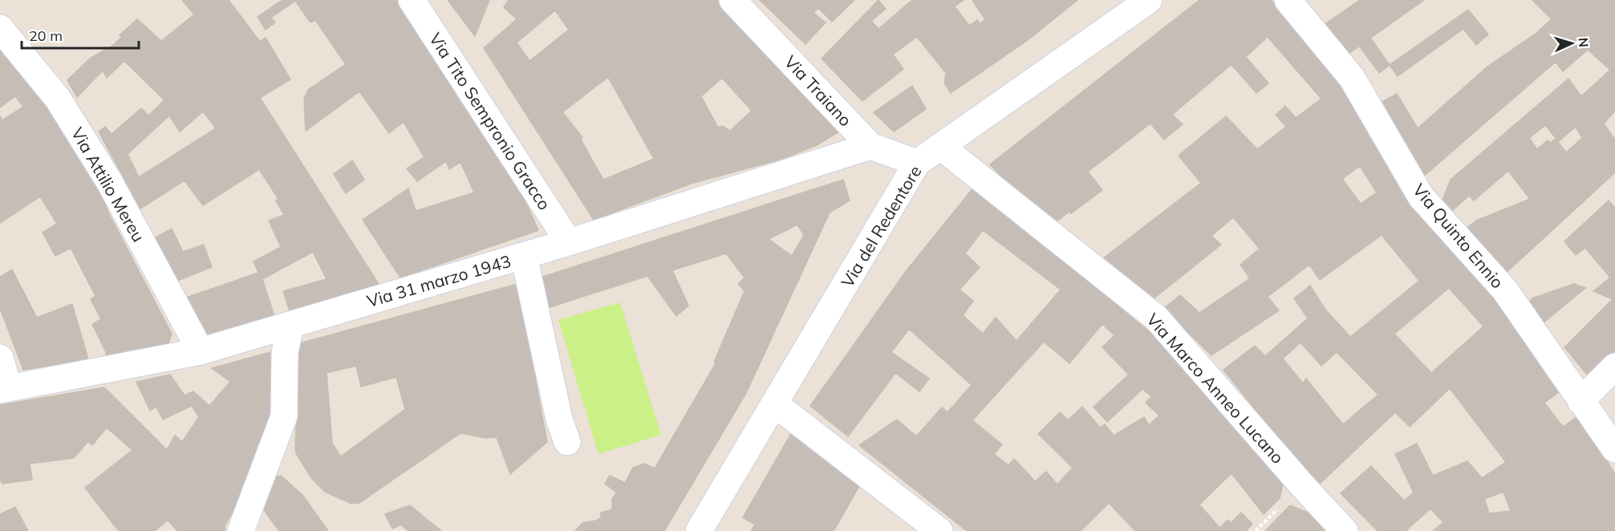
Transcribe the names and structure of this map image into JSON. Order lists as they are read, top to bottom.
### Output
{
  "streets": {
    "street": [
      "Via Traiano",
      "Via Tito Sempronio Gracco",
      "Via Attilio Mereu",
      "Via del Redentore",
      "Via Quinto Ennio",
      "Via 31 marzo 1943",
      "Via Marco Anneo Lucano"
    ]
  },
  "crossings": [
    ["Via Traiano", "Via del Redentore"],
    ["Via Traiano", "Via 31 marzo 1943"],
    ["Via Tito Sempronio Gracco", "Via 31 marzo 1943"],
    ["Via Attilio Mereu", "Via 31 marzo 1943"],
    ["Via del Redentore", "Via Marco Anneo Lucano"]
  ],
  "scale_bar": "20 m",
  "north": "right"
}
